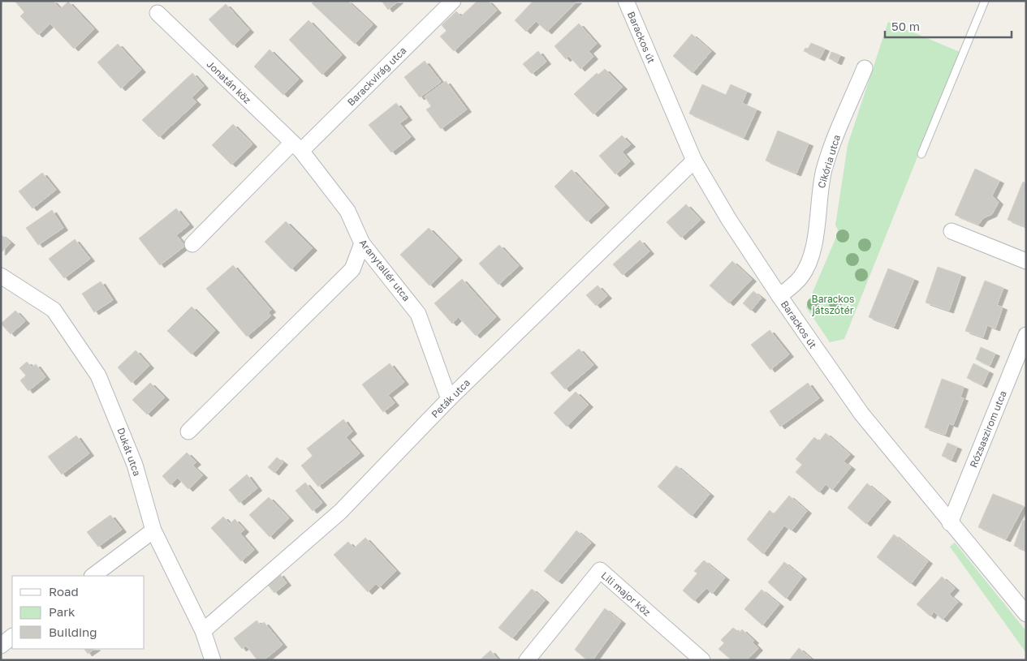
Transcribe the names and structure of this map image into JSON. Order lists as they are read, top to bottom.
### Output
{
  "streets": {
    "street": [
      "Barackos út",
      "Barackvirág utca",
      "Jonatán köz",
      "Cikória utca",
      "Aranytallér utca",
      "Peták utca",
      "Rózsaszirom utca",
      "Dukát utca",
      "Lili major köz"
    ]
  },
  "crossings": [
    ["Barackos út", "Cikória utca"],
    ["Barackos út", "Peták utca"],
    ["Barackos út", "Rózsaszirom utca"],
    ["Barackvirág utca", "Jonatán köz"],
    ["Barackvirág utca", "Aranytallér utca"],
    ["Jonatán köz", "Aranytallér utca"],
    ["Aranytallér utca", "Peták utca"],
    ["Peták utca", "Dukát utca"]
  ],
  "parks": ["Barackos játszótér"],
  "legend": ["Road", "Park", "Building"],
  "scale_bar": "50 m"
}
